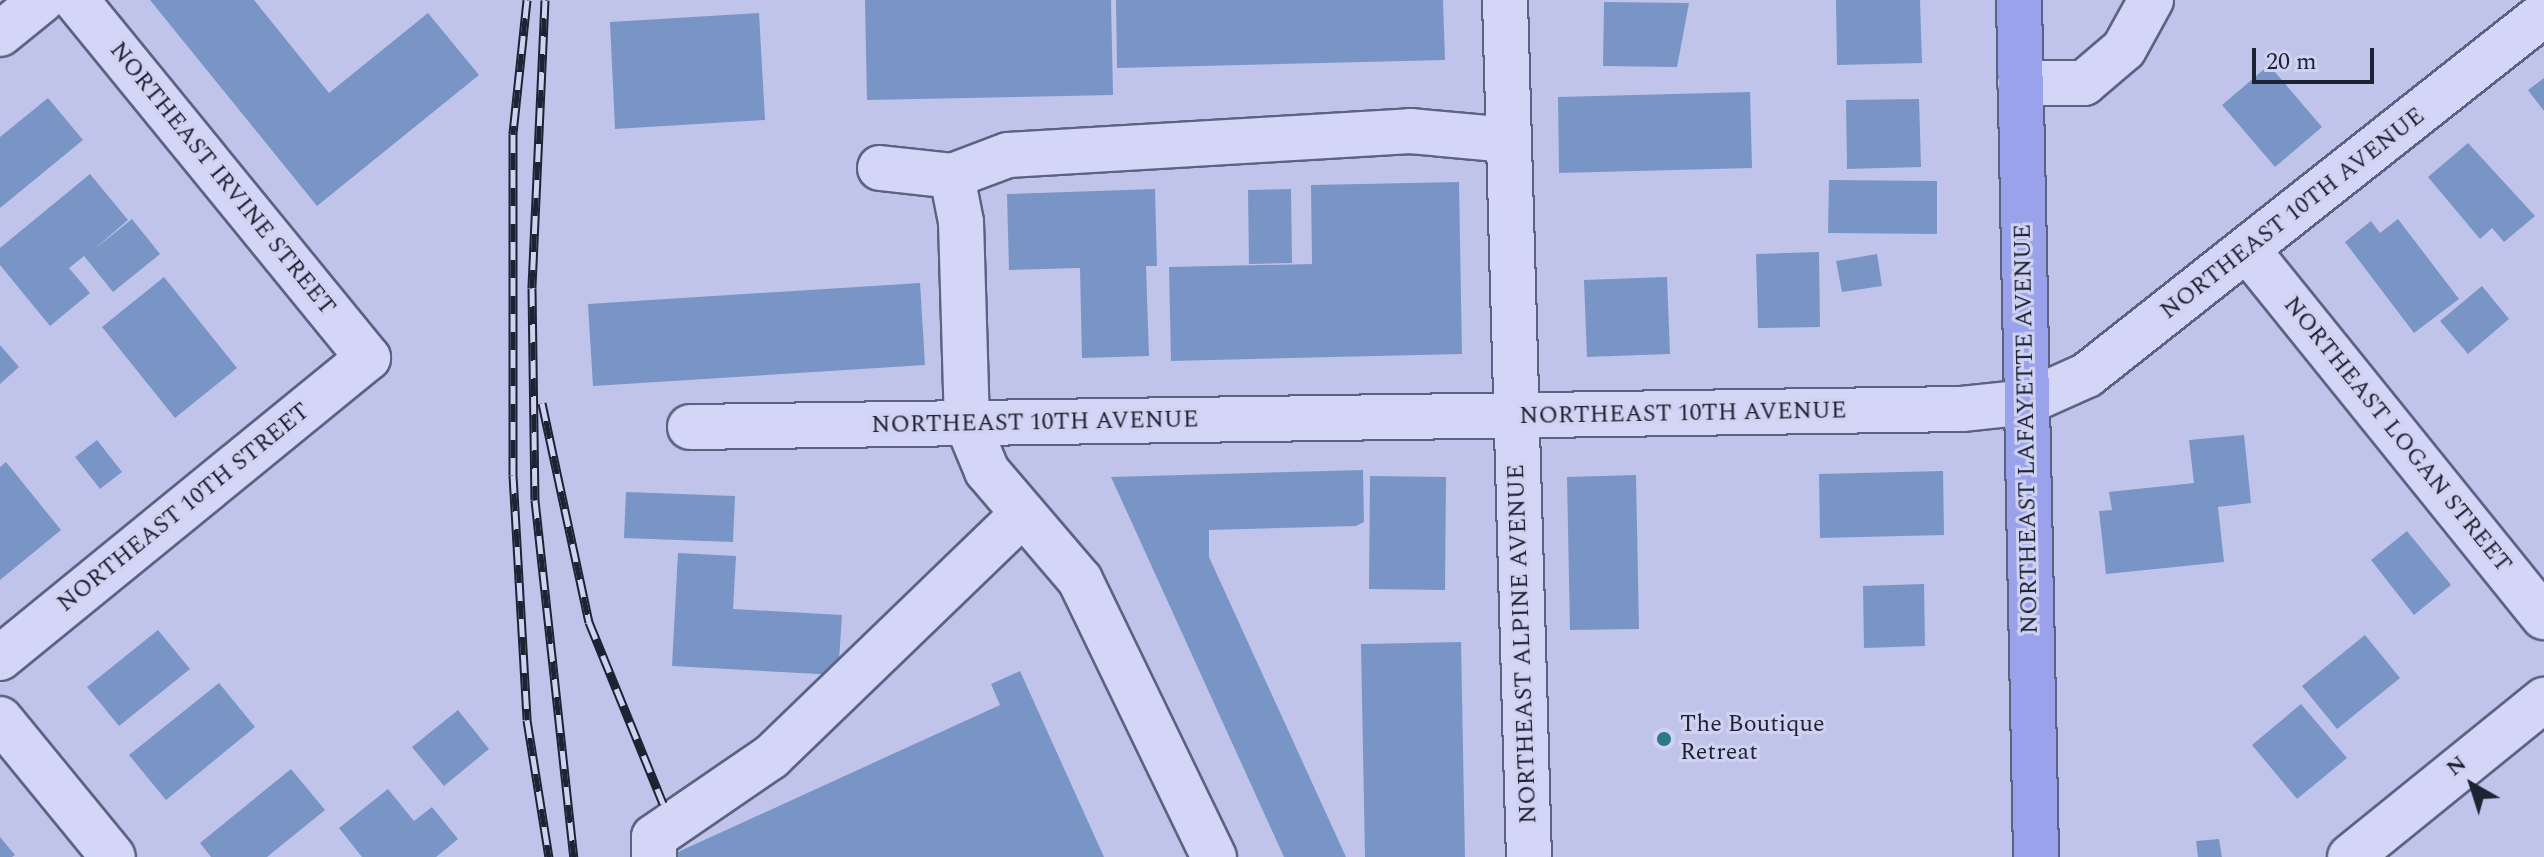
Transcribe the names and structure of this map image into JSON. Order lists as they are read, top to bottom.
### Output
{
  "streets": {
    "main road": ["NORTHEAST LAFAYETTE AVENUE"],
    "street": [
      "NORTHEAST IRVINE STREET",
      "NORTHEAST 10TH AVENUE",
      "NORTHEAST LOGAN STREET",
      "NORTHEAST 10TH STREET",
      "NORTHEAST ALPINE AVENUE"
    ]
  },
  "crossings": [
    ["NORTHEAST IRVINE STREET", "NORTHEAST 10TH STREET"],
    ["NORTHEAST 10TH AVENUE", "NORTHEAST LAFAYETTE AVENUE"],
    ["NORTHEAST 10TH AVENUE", "NORTHEAST LOGAN STREET"],
    ["NORTHEAST 10TH AVENUE", "NORTHEAST ALPINE AVENUE"]
  ],
  "places": ["The Boutique Retreat"],
  "scale_bar": "20 m",
  "north": "top left"
}
